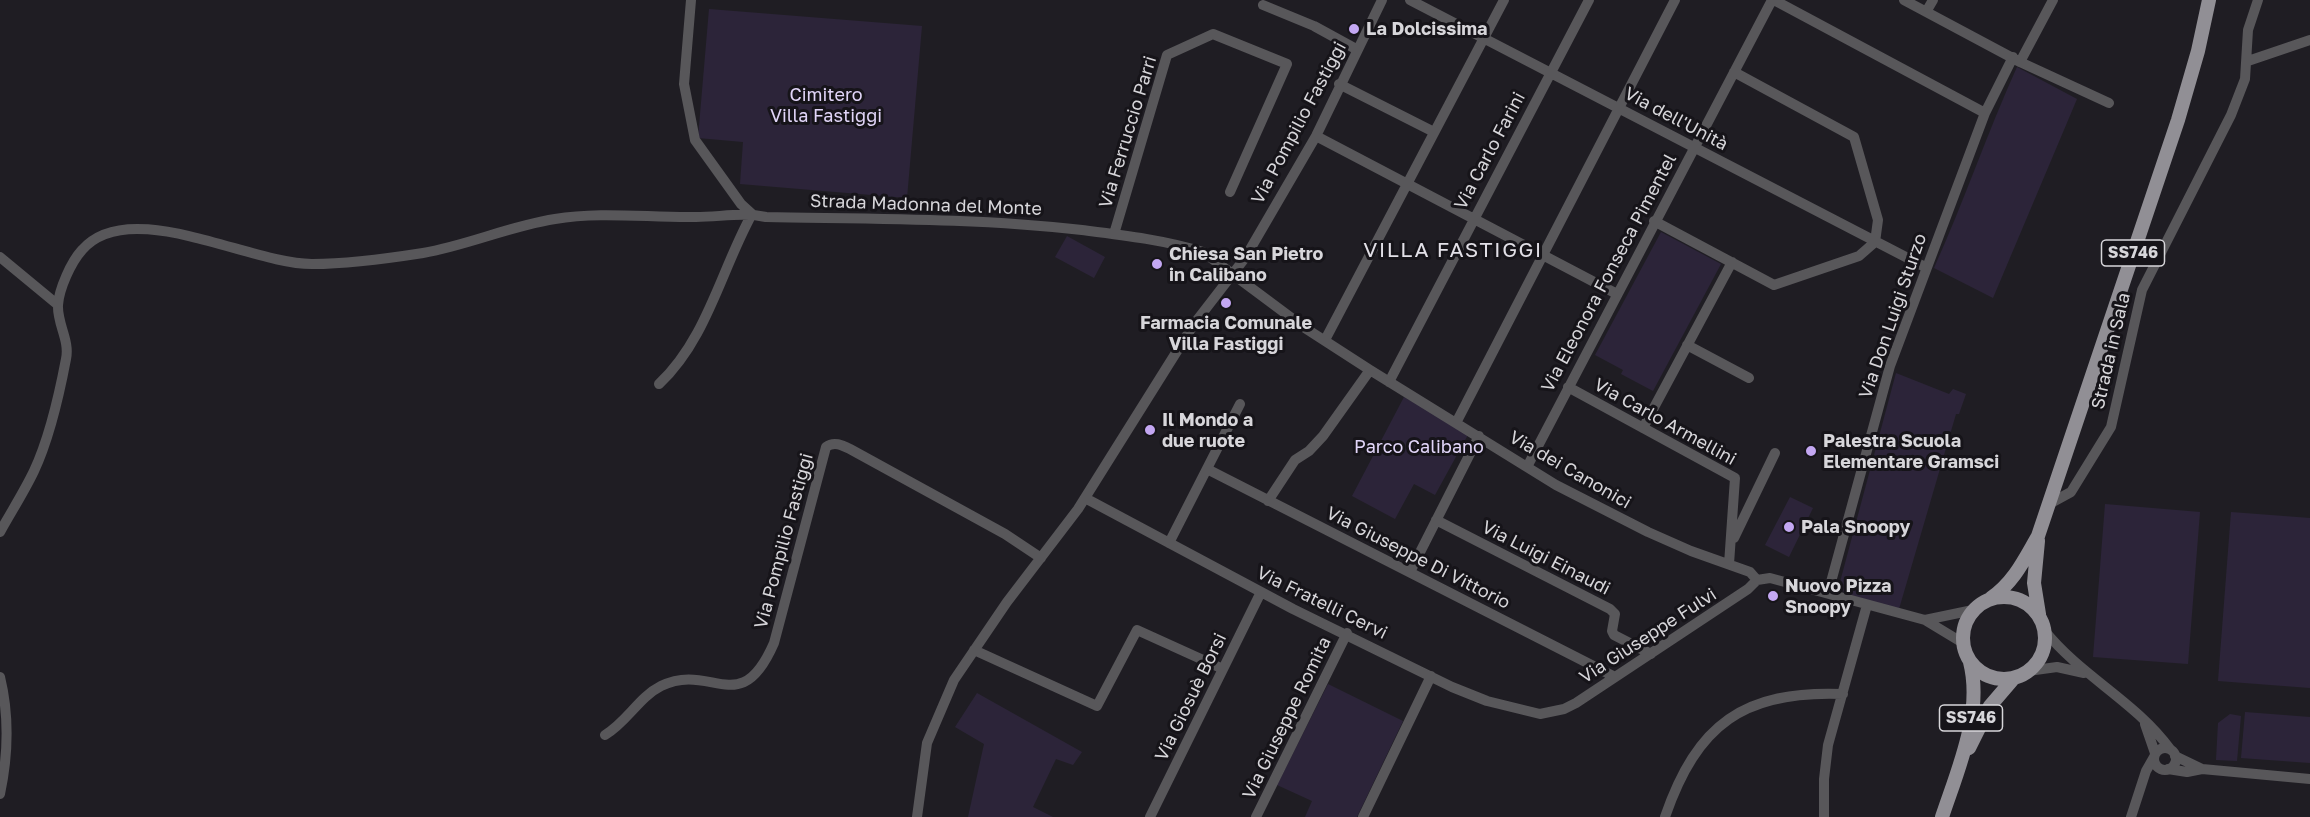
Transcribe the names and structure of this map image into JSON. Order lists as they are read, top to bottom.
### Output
{
  "streets": {
    "main road": ["SS746"],
    "street": [
      "Via dell'Unità",
      "Via Pompilio Fastiggi",
      "Via Ferruccio Parri",
      "Via Carlo Farini",
      "Strada Madonna del Monte",
      "Via Eleonora Fonseca Pimentel",
      "Via Don Luigi Sturzo",
      "Strada in Sala",
      "Via Carlo Armellini",
      "Via dei Canonici",
      "Via Giuseppe Di Vittorio",
      "Via Luigi Einaudi",
      "Via Fratelli Cervi",
      "Via Giuseppe Fulvi",
      "Via Giosuè Borsi",
      "Via Giuseppe Romita"
    ]
  },
  "crossings": [
    ["Via dell'Unità", "Via Carlo Farini"],
    ["Via dell'Unità", "Via Eleonora Fonseca Pimentel"],
    ["Via dell'Unità", "Via Don Luigi Sturzo"],
    ["Via Pompilio Fastiggi", "Strada Madonna del Monte"],
    ["Via Pompilio Fastiggi", "Via dei Canonici"],
    ["Via Pompilio Fastiggi", "Via Fratelli Cervi"],
    ["Via Ferruccio Parri", "Strada Madonna del Monte"],
    ["Via Carlo Farini", "Via dei Canonici"],
    ["Strada Madonna del Monte", "Via dei Canonici"],
    ["SS746", "Strada in Sala"],
    ["SS746", "Via dei Canonici"],
    ["Via Eleonora Fonseca Pimentel", "Via Carlo Armellini"],
    ["Via Eleonora Fonseca Pimentel", "Via dei Canonici"],
    ["Via Don Luigi Sturzo", "Via dei Canonici"],
    ["Via Carlo Armellini", "Via dei Canonici"],
    ["Via dei Canonici", "Via Giuseppe Fulvi"],
    ["Via Giuseppe Di Vittorio", "Via Giuseppe Fulvi"],
    ["Via Luigi Einaudi", "Via Giuseppe Fulvi"],
    ["Via Fratelli Cervi", "Via Giuseppe Fulvi"],
    ["Via Fratelli Cervi", "Via Giosuè Borsi"],
    ["Via Fratelli Cervi", "Via Giuseppe Romita"]
  ],
  "districts": ["VILLA FASTIGGI"],
  "parks": ["Cimitero Villa Fastiggi", "Parco Calibano"],
  "places": [
    "La Dolcissima",
    "Chiesa San Pietro in Calibano",
    "Farmacia Comunale Villa Fastiggi",
    "Il Mondo a due ruote",
    "Palestra Scuola Elementare Gramsci",
    "Pala Snoopy",
    "Nuovo Pizza Snoopy"
  ]
}
